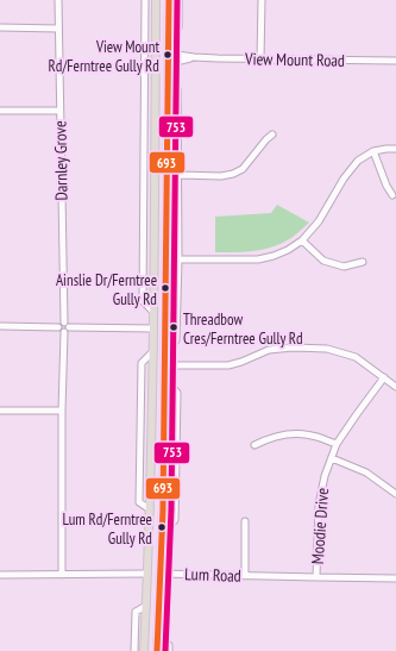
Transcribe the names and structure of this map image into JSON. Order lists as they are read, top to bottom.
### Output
{
  "streets": {
    "main road": ["Lum Road"],
    "street": ["View Mount Road", "Darnley Grove", "Moodie Drive"]
  },
  "crossings": [
    ["Moodie Drive", "Lum Road"]
  ],
  "places": [
    "View Mount Rd/Ferntree Gully Rd",
    "Ainslie Dr/Ferntree Gully Rd",
    "Threadbow Cres/Ferntree Gully Rd",
    "Lum Rd/Ferntree Gully Rd"
  ],
  "lines": ["transit line 693", "transit line 753"]
}
